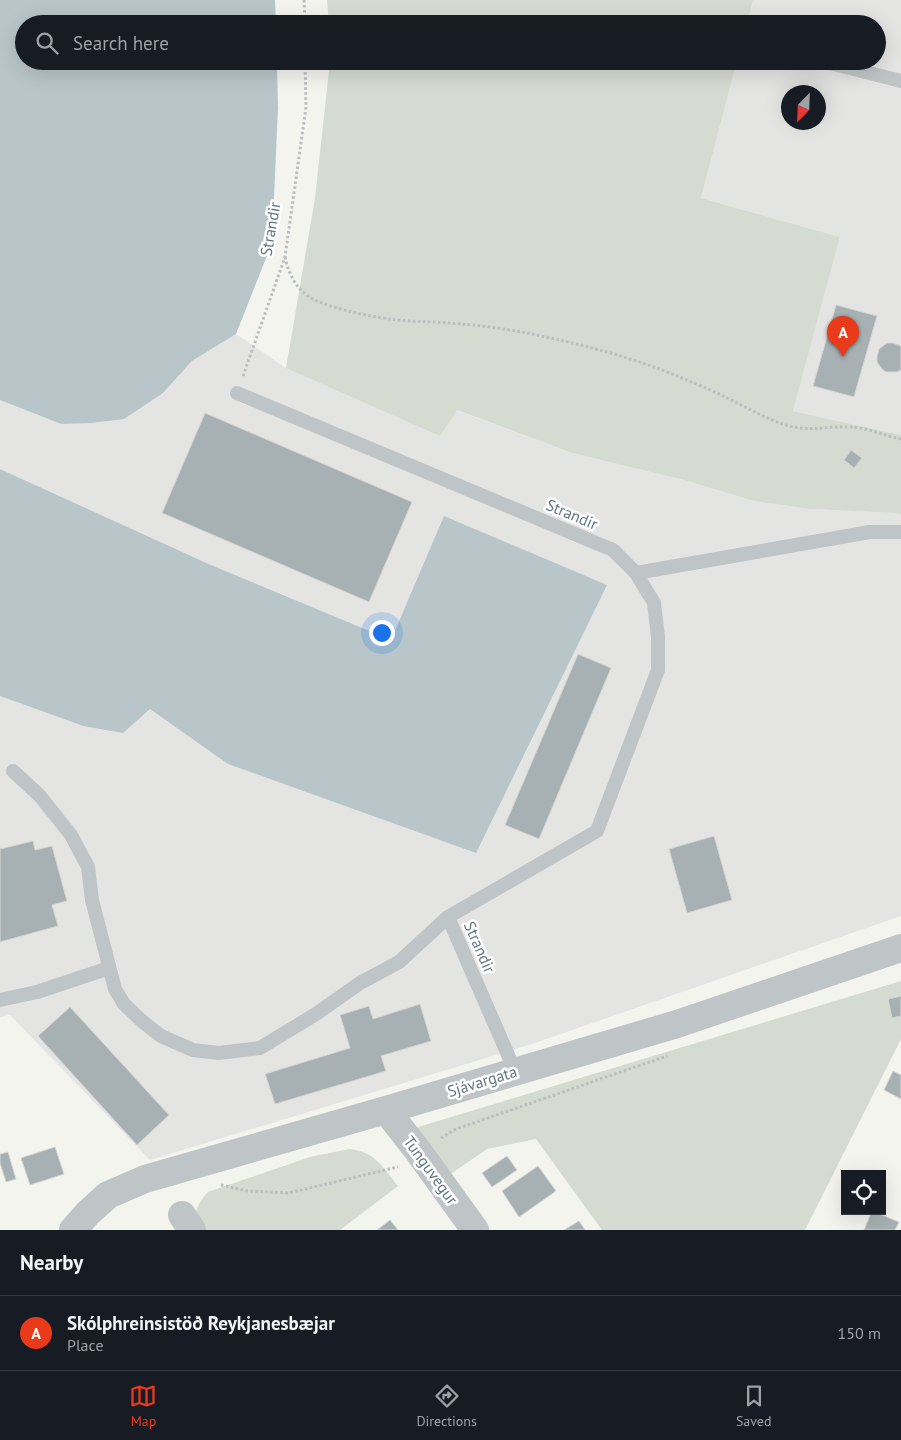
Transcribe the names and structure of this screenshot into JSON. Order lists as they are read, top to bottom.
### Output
{
  "streets": {
    "street": ["Sjávargata", "Tunguvegur"],
    "lane": ["Strandir"]
  },
  "crossings": [
    ["Strandir", "Sjávargata"],
    ["Sjávargata", "Tunguvegur"]
  ],
  "north": "bottom left",
  "page": {
    "search": "Search here",
    "pins": "A",
    "heading": "Nearby",
    "list": [
      {
        "mark": "A",
        "name": "Skólphreinsistöð Reykjanesbæjar",
        "note": "Place",
        "value": "150 m"
      }
    ],
    "nav": ["Map", "Directions", "Saved"]
  }
}
